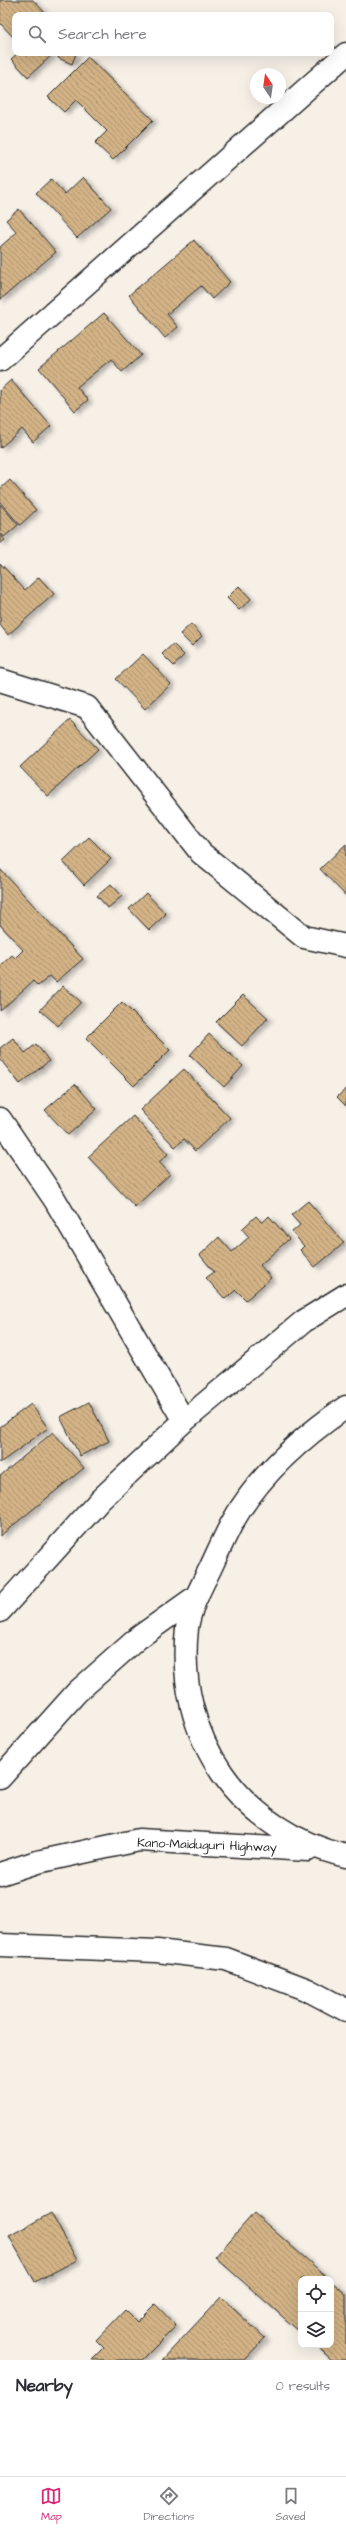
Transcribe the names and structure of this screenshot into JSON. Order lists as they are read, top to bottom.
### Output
{
  "streets": {
    "main road": ["Kano-Maiduguri Highway"]
  },
  "north": "top",
  "page": {
    "search": "Search here",
    "heading": ["Nearby", "0 results"],
    "nav": ["Map", "Directions", "Saved"]
  }
}
